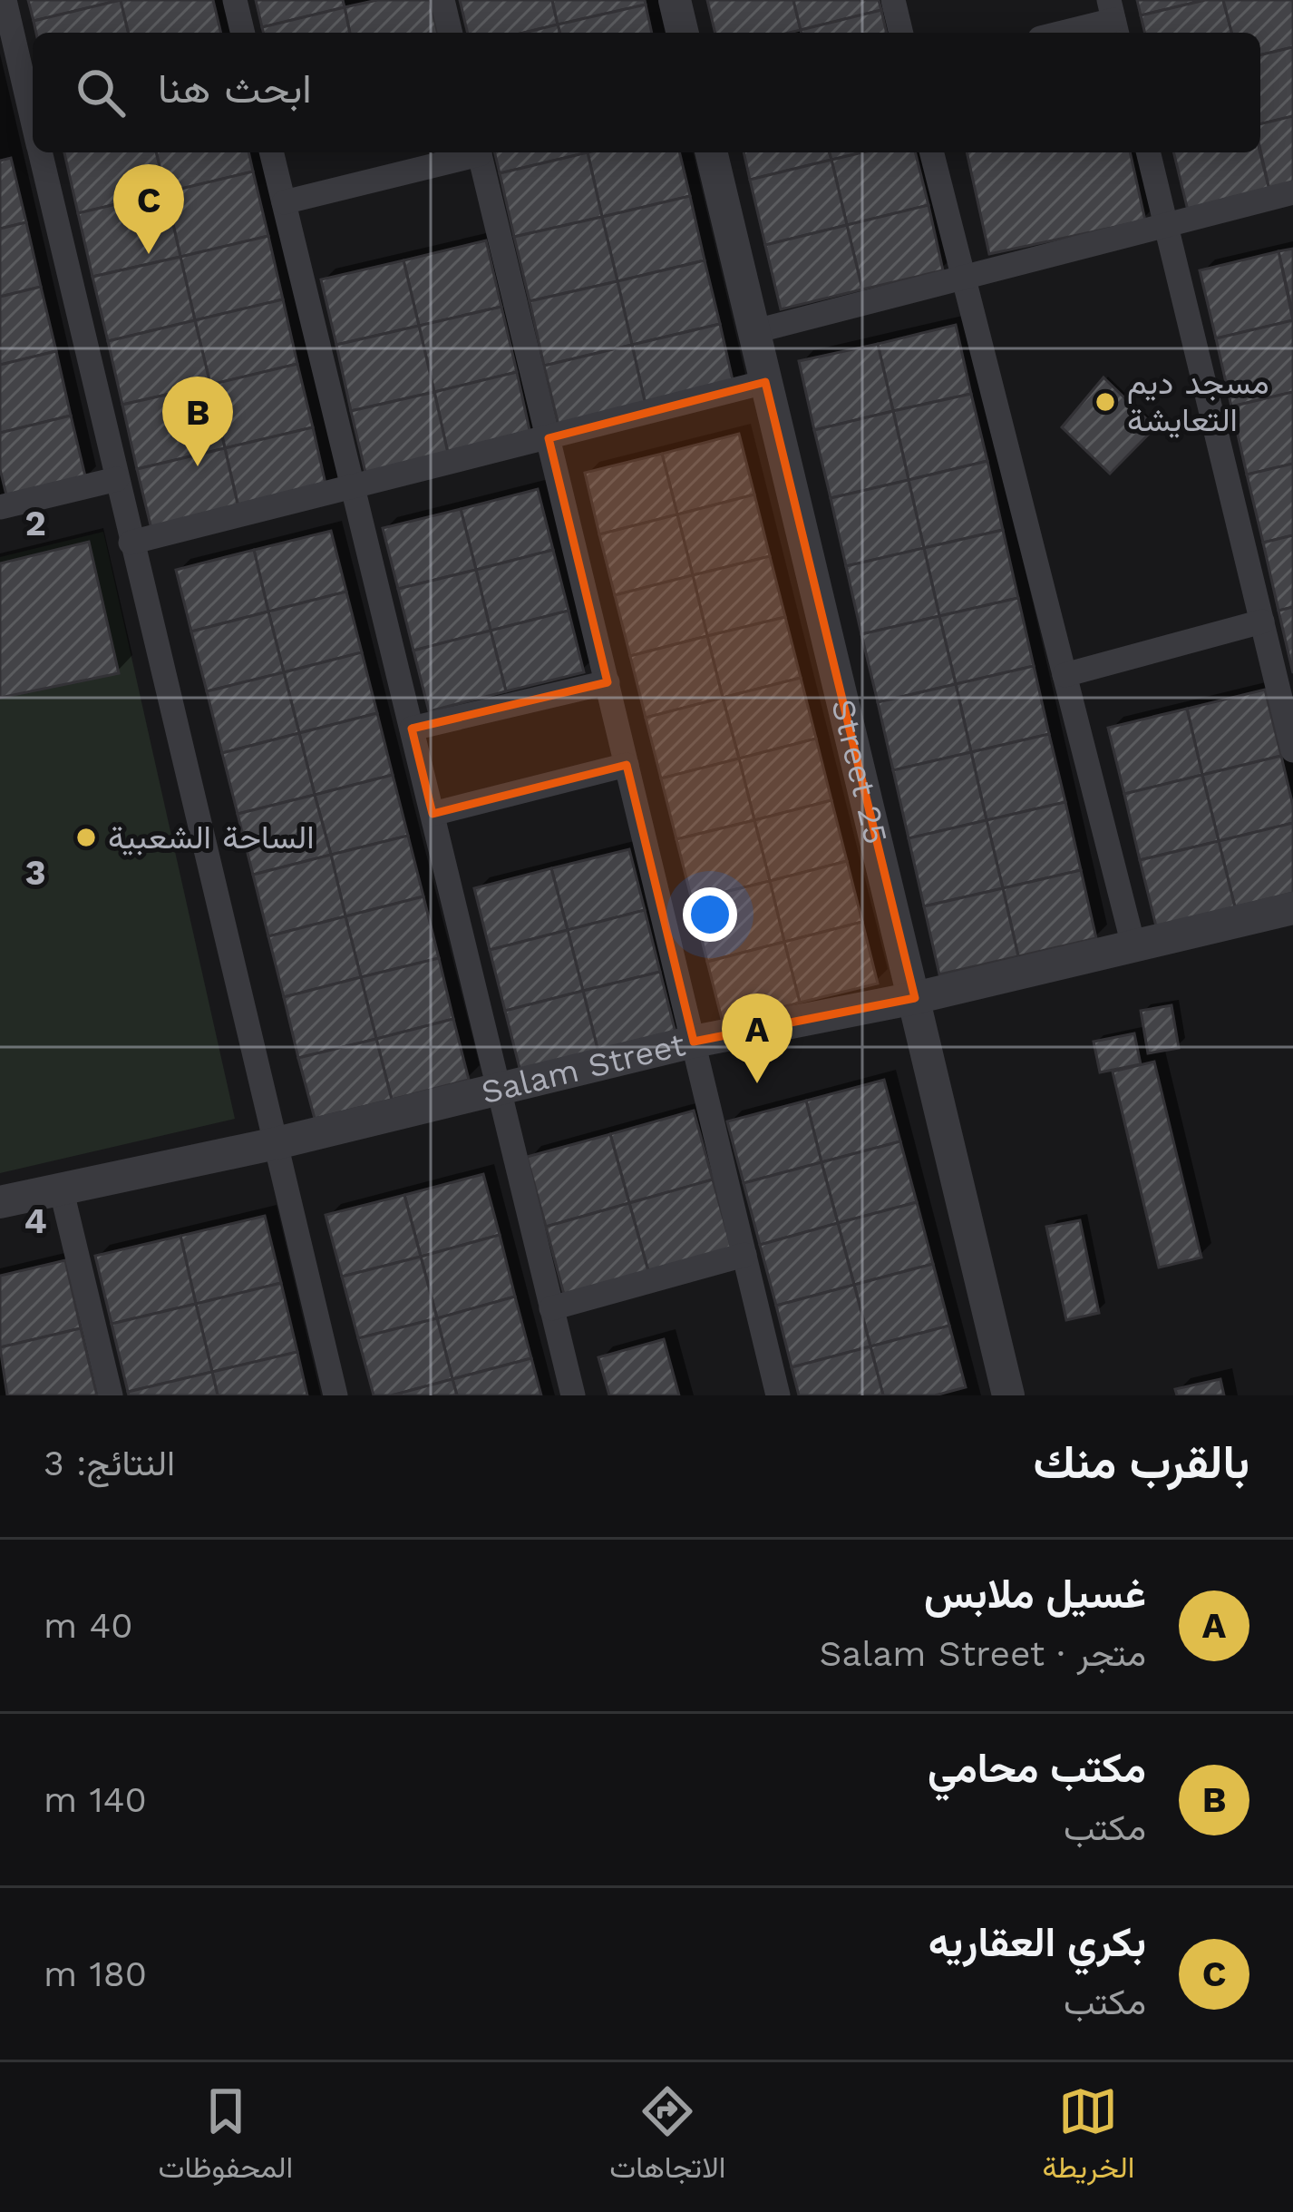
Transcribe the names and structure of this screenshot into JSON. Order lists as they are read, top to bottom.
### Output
{
  "streets": {
    "street": ["Street 25", "Salam Street"]
  },
  "crossings": [
    ["Street 25", "Salam Street"]
  ],
  "places": ["مسجد ديم التعايشة", "الساحة الشعبية"],
  "page": {
    "search": "ابحث هنا",
    "pins": ["C", "B", "A"],
    "heading": ["بالقرب منك", "النتائج: 3"],
    "list": [
      {
        "mark": "A",
        "name": "غسيل ملابس",
        "note": "متجر · Salam Street",
        "value": "40 m"
      },
      {
        "mark": "B",
        "name": "مكتب محامي",
        "note": "مكتب",
        "value": "140 m"
      },
      {
        "mark": "C",
        "name": "بكري العقاريه",
        "note": "مكتب",
        "value": "180 m"
      }
    ],
    "nav": ["الخريطة", "الاتجاهات", "المحفوظات"]
  },
  "grid": {
    "rows": ["2", "3", "4"]
  }
}
